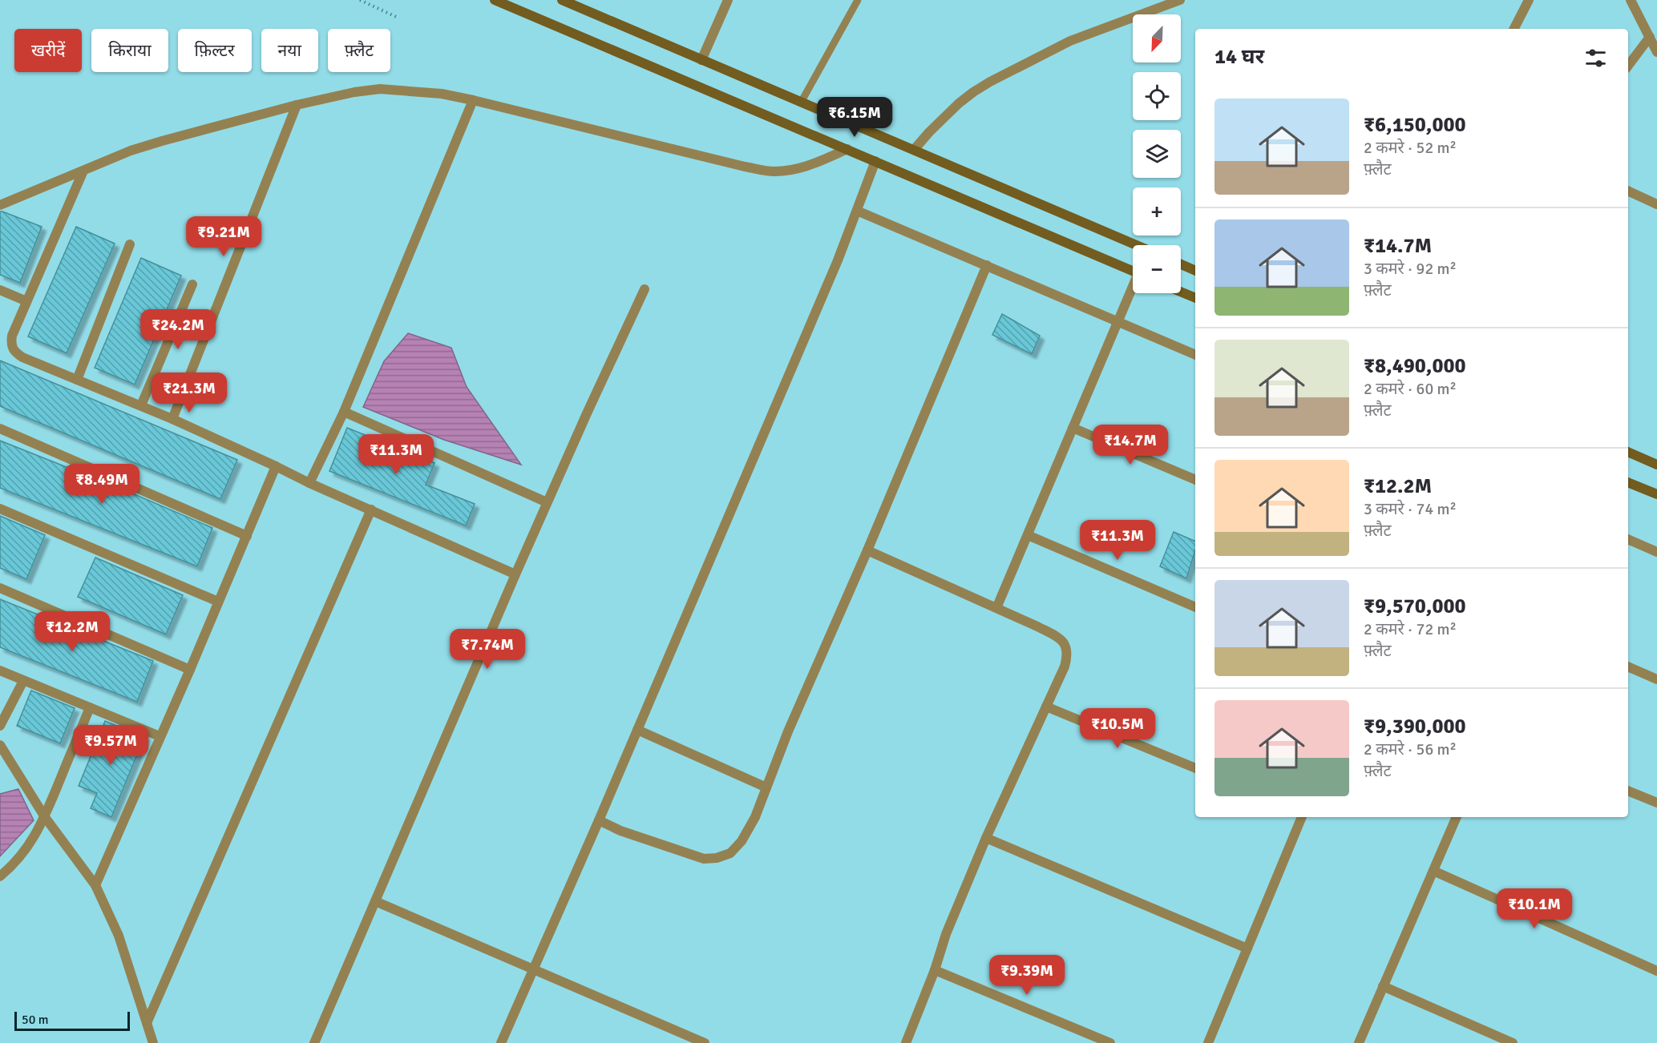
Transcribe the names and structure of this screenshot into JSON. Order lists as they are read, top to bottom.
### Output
{
  "scale_bar": "50 m",
  "north": "bottom left",
  "page": {
    "map_buttons": ["+", "−"],
    "chip": [
      "खरीदें",
      "किराया",
      "फ़िल्टर",
      "नया",
      "फ़्लैट"
    ],
    "heading": "14 घर",
    "list": [
      {
        "name": "₹6,150,000",
        "note": "2 कमरे · 52 m² · फ़्लैट"
      },
      {
        "name": "₹14.7M",
        "note": "3 कमरे · 92 m² · फ़्लैट"
      },
      {
        "name": "₹8,490,000",
        "note": "2 कमरे · 60 m² · फ़्लैट"
      },
      {
        "name": "₹12.2M",
        "note": "3 कमरे · 74 m² · फ़्लैट"
      },
      {
        "name": "₹9,570,000",
        "note": "2 कमरे · 72 m² · फ़्लैट"
      },
      {
        "name": "₹9,390,000",
        "note": "2 कमरे · 56 m² · फ़्लैट"
      }
    ],
    "price": [
      "₹6.15M",
      "₹9.21M",
      "₹24.2M",
      "₹21.3M",
      "₹14.7M",
      "₹11.3M",
      "₹8.49M",
      "₹11.3M",
      "₹12.2M",
      "₹7.74M",
      "₹10.5M",
      "₹9.57M",
      "₹10.1M",
      "₹9.39M"
    ],
    "scale": "50 m"
  }
}
